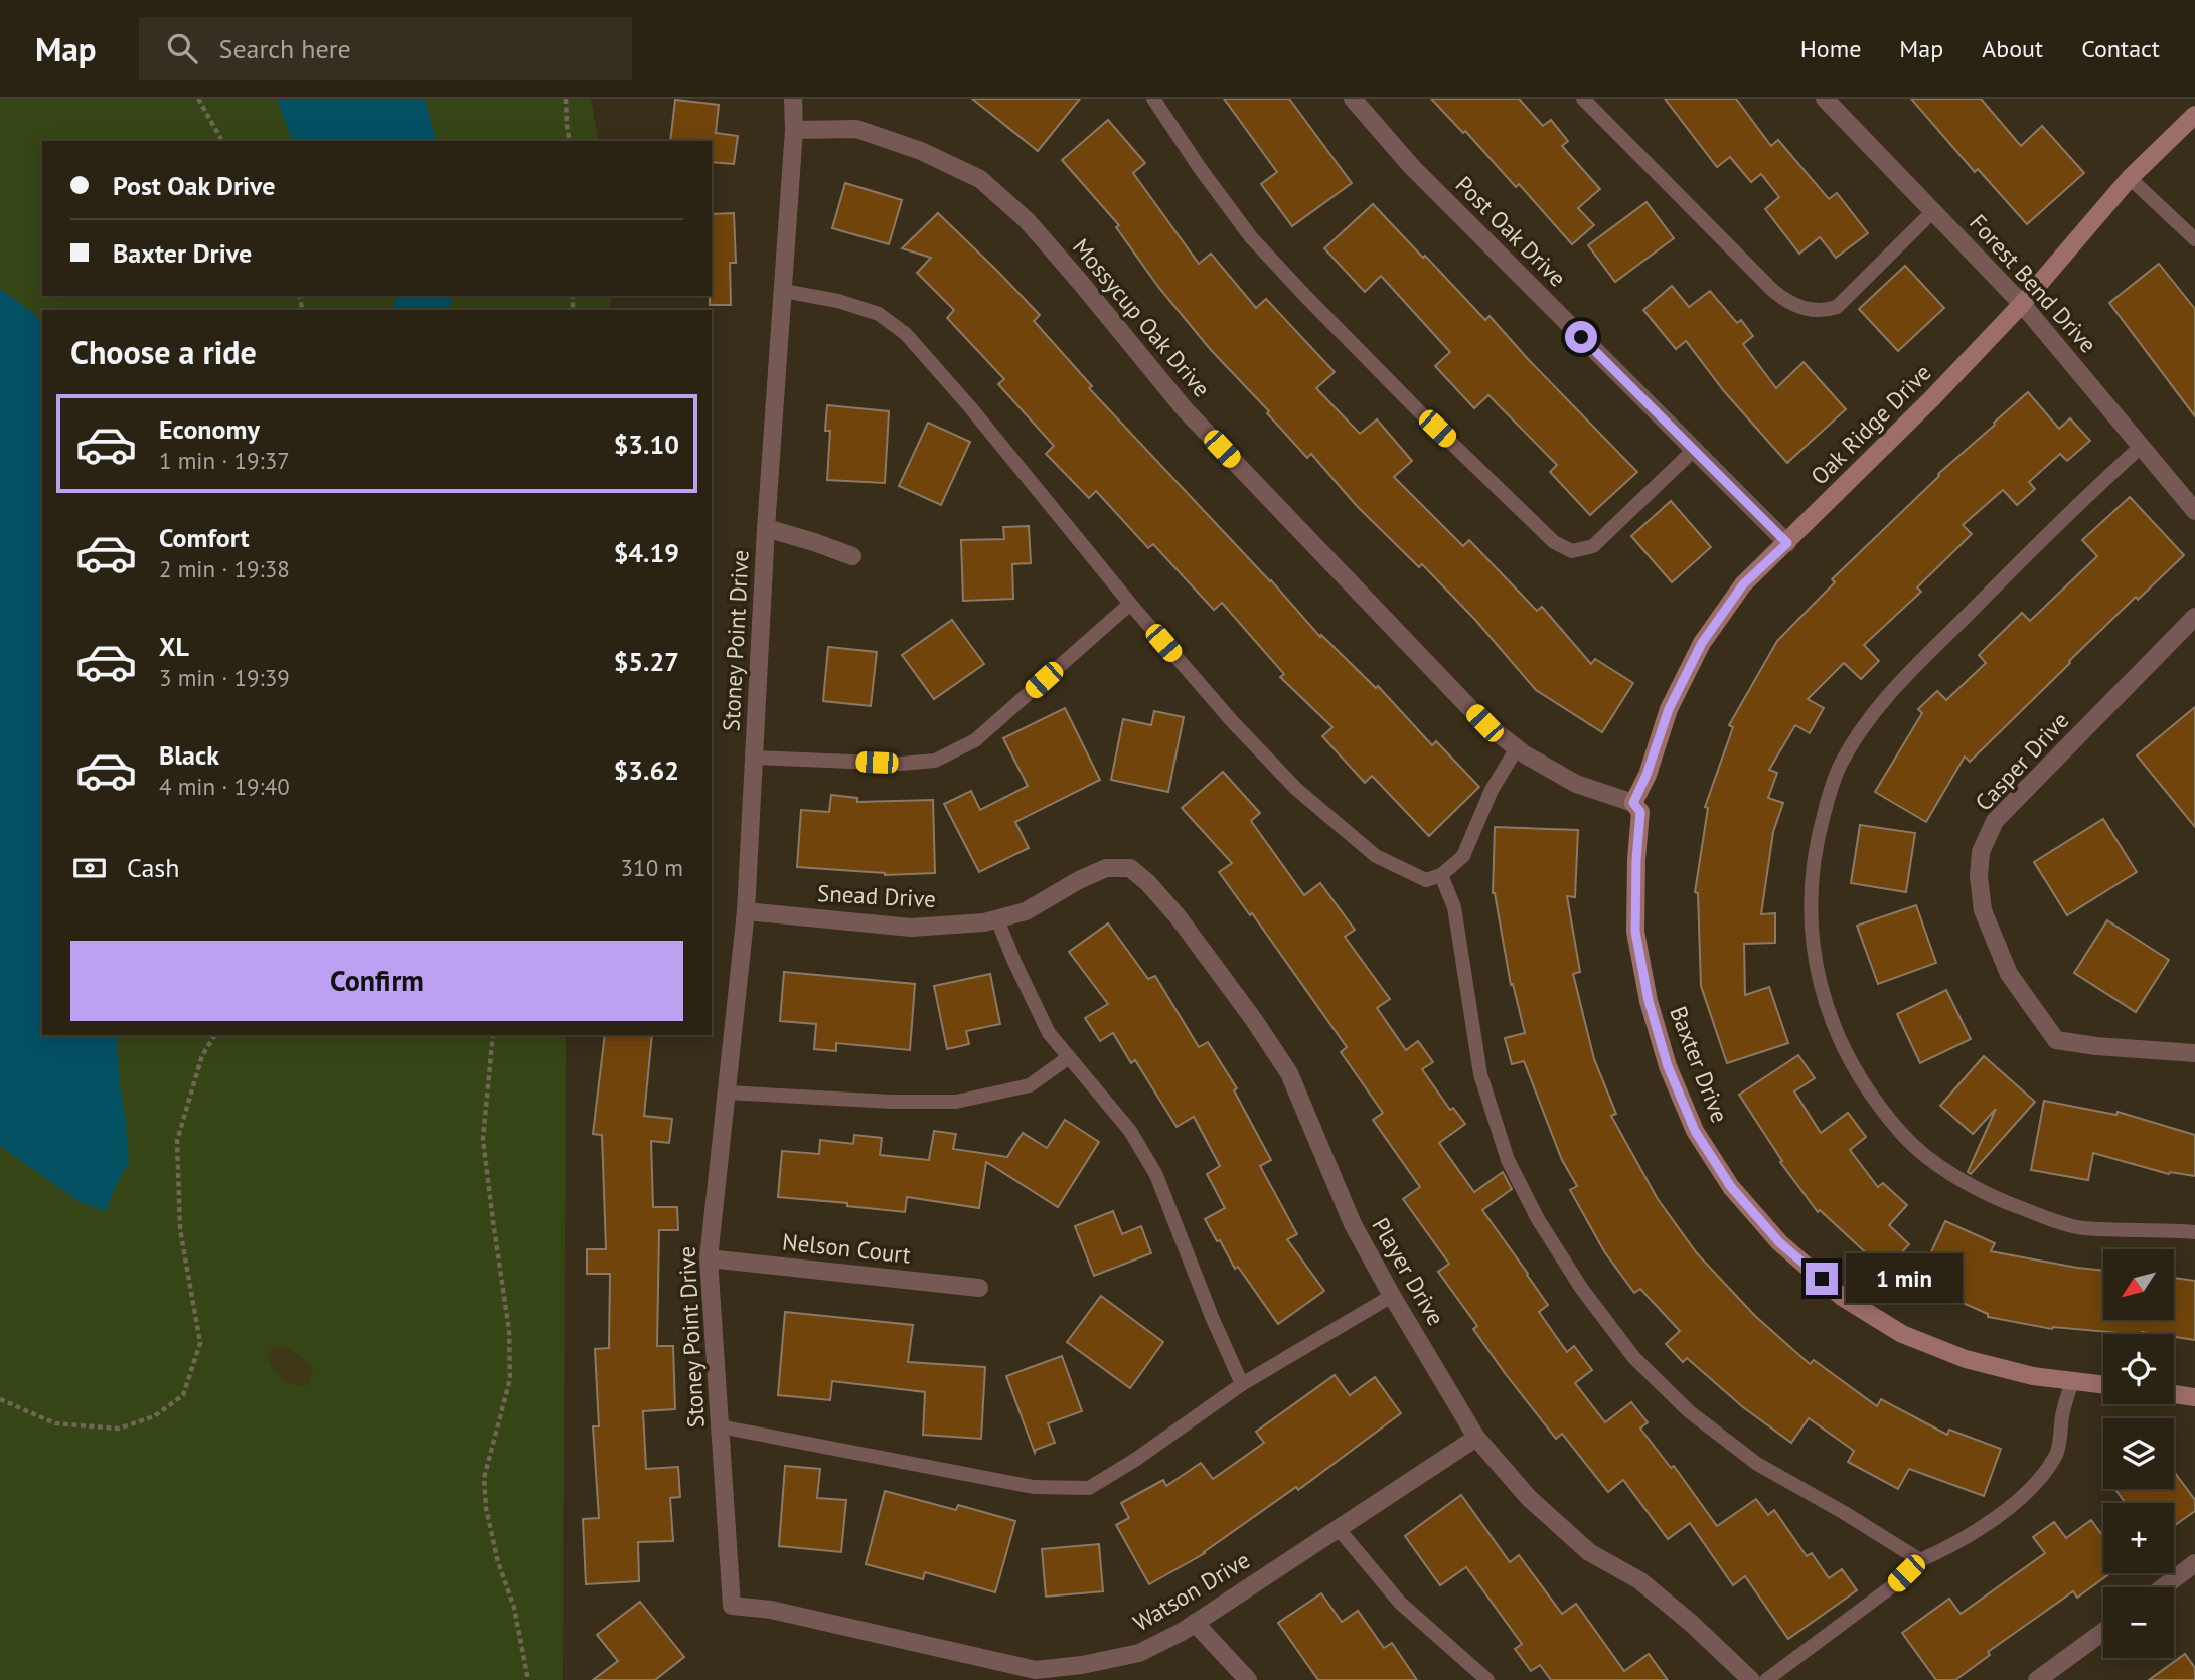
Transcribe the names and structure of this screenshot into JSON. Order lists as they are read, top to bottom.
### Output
{
  "streets": {
    "street": [
      "Post Oak Drive",
      "Forest Bend Drive",
      "Mossycup Oak Drive",
      "Oak Ridge Drive",
      "Stoney Point Drive",
      "Casper Drive",
      "Snead Drive",
      "Baxter Drive",
      "Nelson Court",
      "Player Drive",
      "Watson Drive"
    ]
  },
  "crossings": [
    ["Post Oak Drive", "Oak Ridge Drive"],
    ["Forest Bend Drive", "Oak Ridge Drive"],
    ["Mossycup Oak Drive", "Oak Ridge Drive"],
    ["Mossycup Oak Drive", "Stoney Point Drive"],
    ["Mossycup Oak Drive", "Baxter Drive"],
    ["Oak Ridge Drive", "Baxter Drive"],
    ["Stoney Point Drive", "Snead Drive"],
    ["Stoney Point Drive", "Nelson Court"],
    ["Stoney Point Drive", "Watson Drive"],
    ["Snead Drive", "Player Drive"],
    ["Player Drive", "Watson Drive"]
  ],
  "north": "bottom left",
  "page": {
    "header": "Map",
    "search": "Search here",
    "nav": [
      "Home",
      "Map",
      "About",
      "Contact"
    ],
    "banner": ["Post Oak Drive", "Baxter Drive"],
    "heading": "Choose a ride",
    "list": [
      {
        "name": "Economy",
        "note": "1 min · 19:37",
        "value": "$3.10"
      },
      {
        "name": "Comfort",
        "note": "2 min · 19:38",
        "value": "$4.19"
      },
      {
        "name": "XL",
        "note": "3 min · 19:39",
        "value": "$5.27"
      },
      {
        "name": "Black",
        "note": "4 min · 19:40",
        "value": "$3.62"
      }
    ],
    "pay": ["Cash", "310 m"],
    "buttons": "Confirm",
    "map_buttons": ["+", "−"],
    "bubble": "1 min"
  }
}
